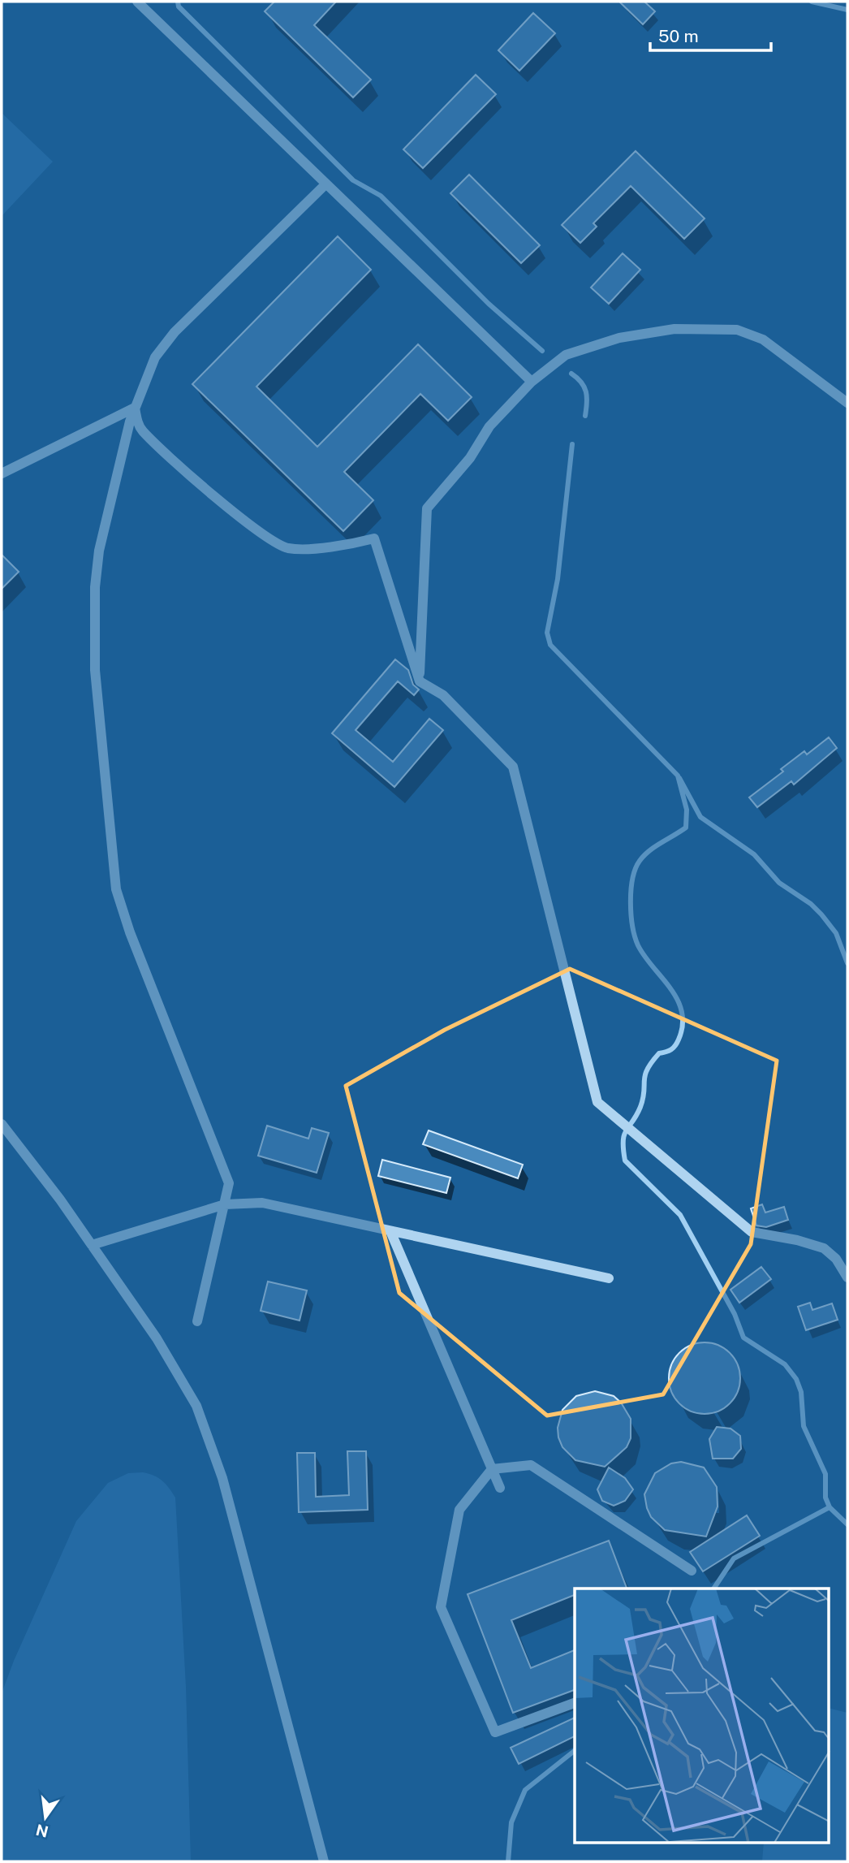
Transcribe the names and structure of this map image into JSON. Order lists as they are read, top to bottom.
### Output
{
  "scale_bar": "50 m",
  "north": "bottom"
}
